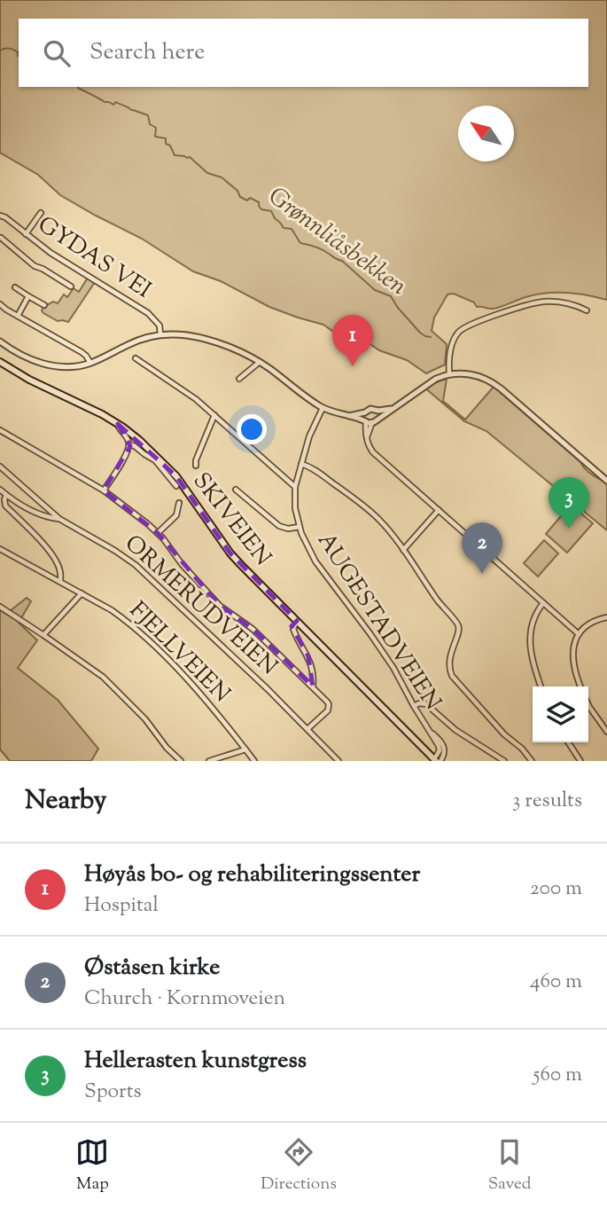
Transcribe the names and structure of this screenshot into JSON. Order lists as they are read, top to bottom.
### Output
{
  "streets": {
    "main road": ["SKIVEIEN"],
    "street": [
      "GYDAS VEI",
      "ORMERUDVEIEN",
      "AUGESTADVEIEN",
      "FJELLVEIEN"
    ]
  },
  "crossings": [
    ["SKIVEIEN", "AUGESTADVEIEN"]
  ],
  "water": ["Grønnliåsbekken"],
  "north": "top left",
  "page": {
    "search": "Search here",
    "pins": ["1", "3", "2"],
    "heading": ["Nearby", "3 results"],
    "list": [
      {
        "mark": "1",
        "name": "Høyås bo- og rehabiliteringssenter",
        "note": "Hospital",
        "value": "200 m"
      },
      {
        "mark": "2",
        "name": "Øståsen kirke",
        "note": "Church · Kornmoveien",
        "value": "460 m"
      },
      {
        "mark": "3",
        "name": "Hellerasten kunstgress",
        "note": "Sports",
        "value": "560 m"
      }
    ],
    "nav": ["Map", "Directions", "Saved"]
  }
}
